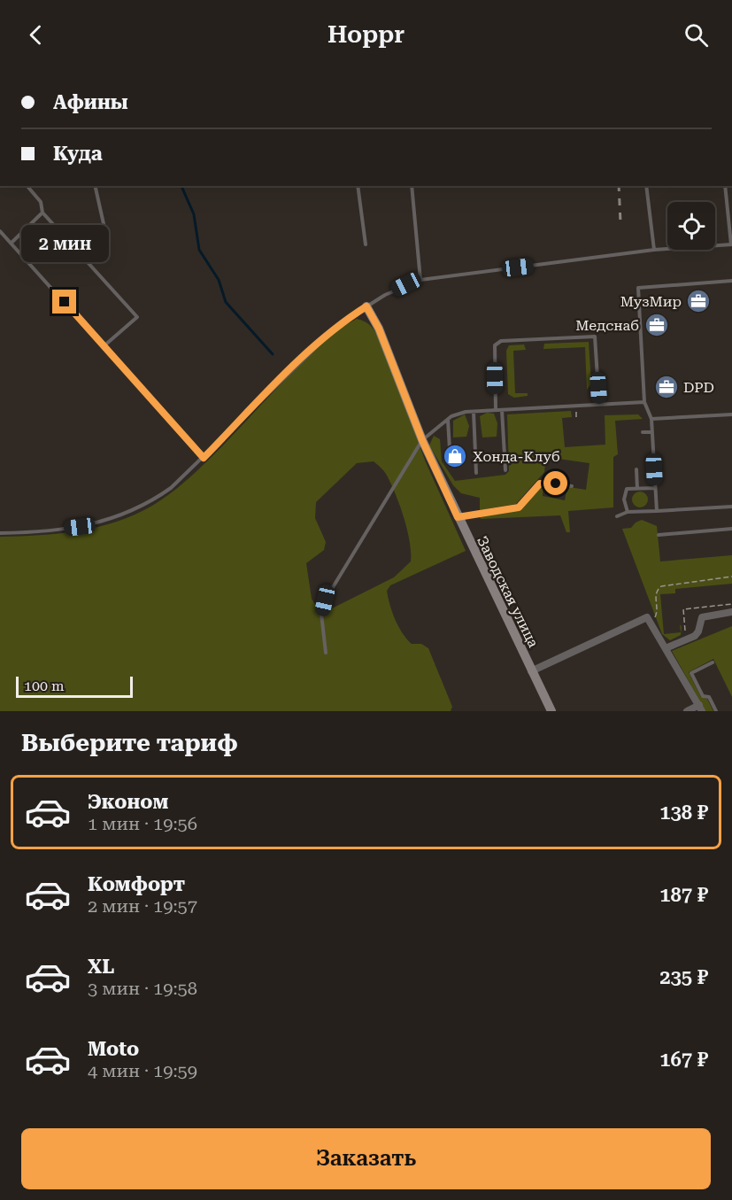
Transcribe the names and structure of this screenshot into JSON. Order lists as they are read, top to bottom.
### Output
{
  "streets": {
    "street": ["Заводская улица"]
  },
  "places": {
    "office": ["МузМир", "Медснаб", "DPD"],
    "shop": ["Хонда-Клуб"]
  },
  "scale_bar": "100 m",
  "page": {
    "header": "Hoppr",
    "banner": ["Афины", "Куда"],
    "bubble": "2 мин",
    "scale": "100 m",
    "heading": "Выберите тариф",
    "list": [
      {
        "name": "Эконом",
        "note": "1 мин · 19:56",
        "value": "138 ₽"
      },
      {
        "name": "Комфорт",
        "note": "2 мин · 19:57",
        "value": "187 ₽"
      },
      {
        "name": "XL",
        "note": "3 мин · 19:58",
        "value": "235 ₽"
      },
      {
        "name": "Moto",
        "note": "4 мин · 19:59",
        "value": "167 ₽"
      }
    ],
    "buttons": "Заказать"
  }
}
